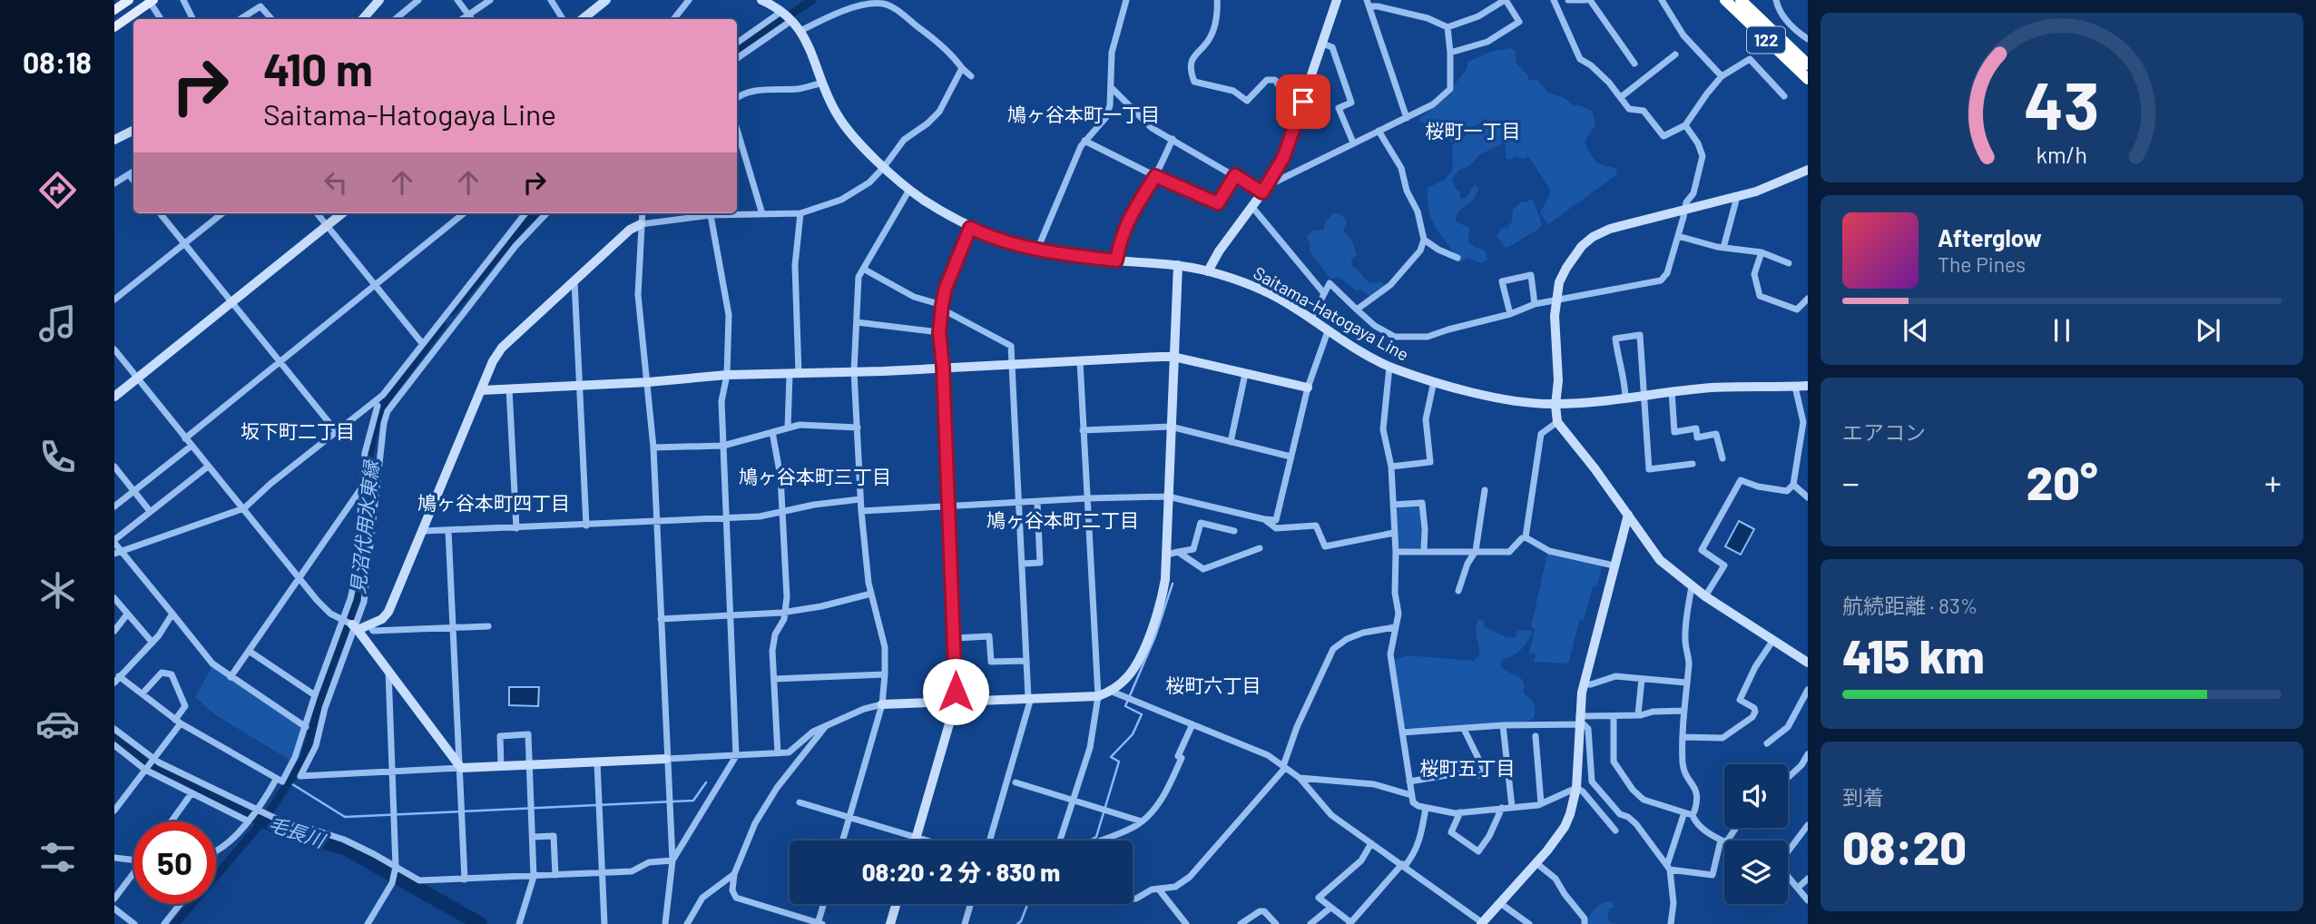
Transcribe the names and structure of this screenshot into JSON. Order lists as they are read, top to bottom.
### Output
{
  "streets": {
    "highway": ["122"],
    "street": ["Saitama-Hatogaya Line"]
  },
  "districts": [
    "鳩ヶ谷本町一丁目",
    "桜町一丁目",
    "坂下町二丁目",
    "鳩ヶ谷本町三丁目",
    "鳩ヶ谷本町四丁目",
    "鳩ヶ谷本町二丁目",
    "桜町六丁目",
    "桜町五丁目"
  ],
  "water": ["見沼代用水東縁", "毛長川"],
  "page": {
    "tabs": "08:18",
    "turn": ["410 m", "Saitama-Hatogaya Line"],
    "song": ["Afterglow", "The Pines"],
    "tile": [
      "エアコン",
      ["航続距離 · 83%", "415 km"],
      ["到着", "08:20"]
    ],
    "heat": ["−", "20°", "+"],
    "limit": "50",
    "trip": "08:20 · 2 分 · 830 m",
    "gauge": ["43", "km/h"]
  }
}
